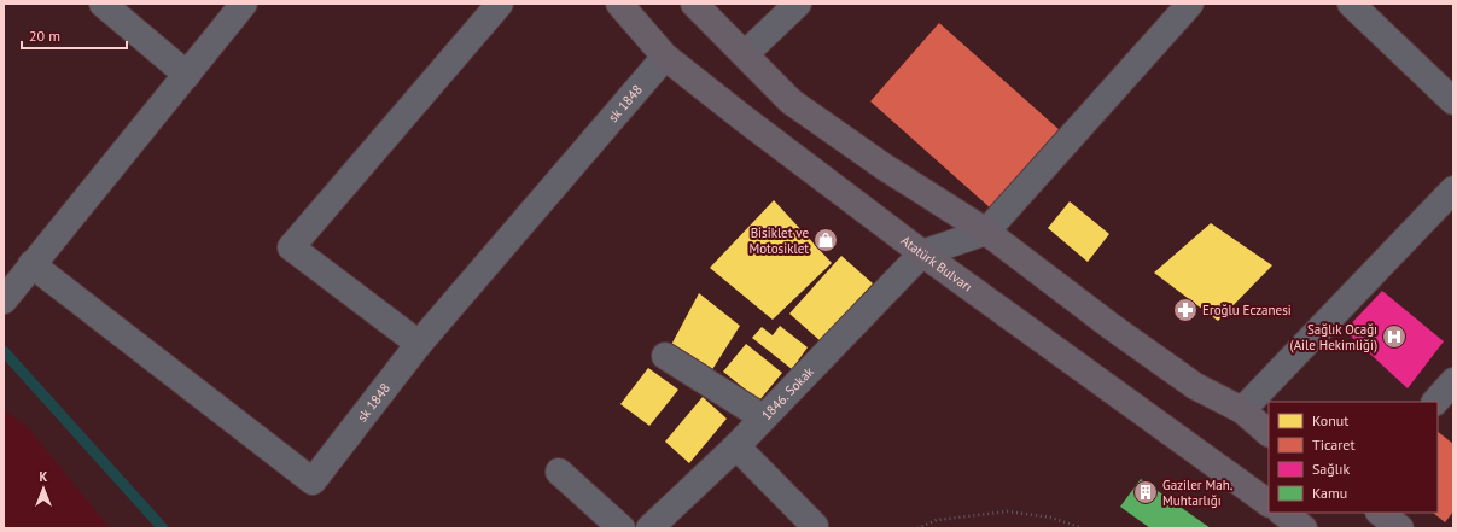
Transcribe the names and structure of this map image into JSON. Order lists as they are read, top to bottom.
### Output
{
  "streets": {
    "main road": ["Atatürk Bulvarı"],
    "street": ["sk 1848", "1846. Sokak"]
  },
  "crossings": [
    ["sk 1848", "Atatürk Bulvarı"],
    ["Atatürk Bulvarı", "1846. Sokak"]
  ],
  "places": {
    "shop": ["Bisiklet ve Motosiklet"],
    "pharmacy": ["Eroğlu Eczanesi"],
    "hospital": ["Sağlık Ocağı (Aile Hekimliği)"],
    "building": ["Gaziler Mah. Muhtarlığı"]
  },
  "legend": [
    "Konut",
    "Ticaret",
    "Sağlık",
    "Kamu"
  ],
  "scale_bar": "20 m",
  "north": "top"
}
